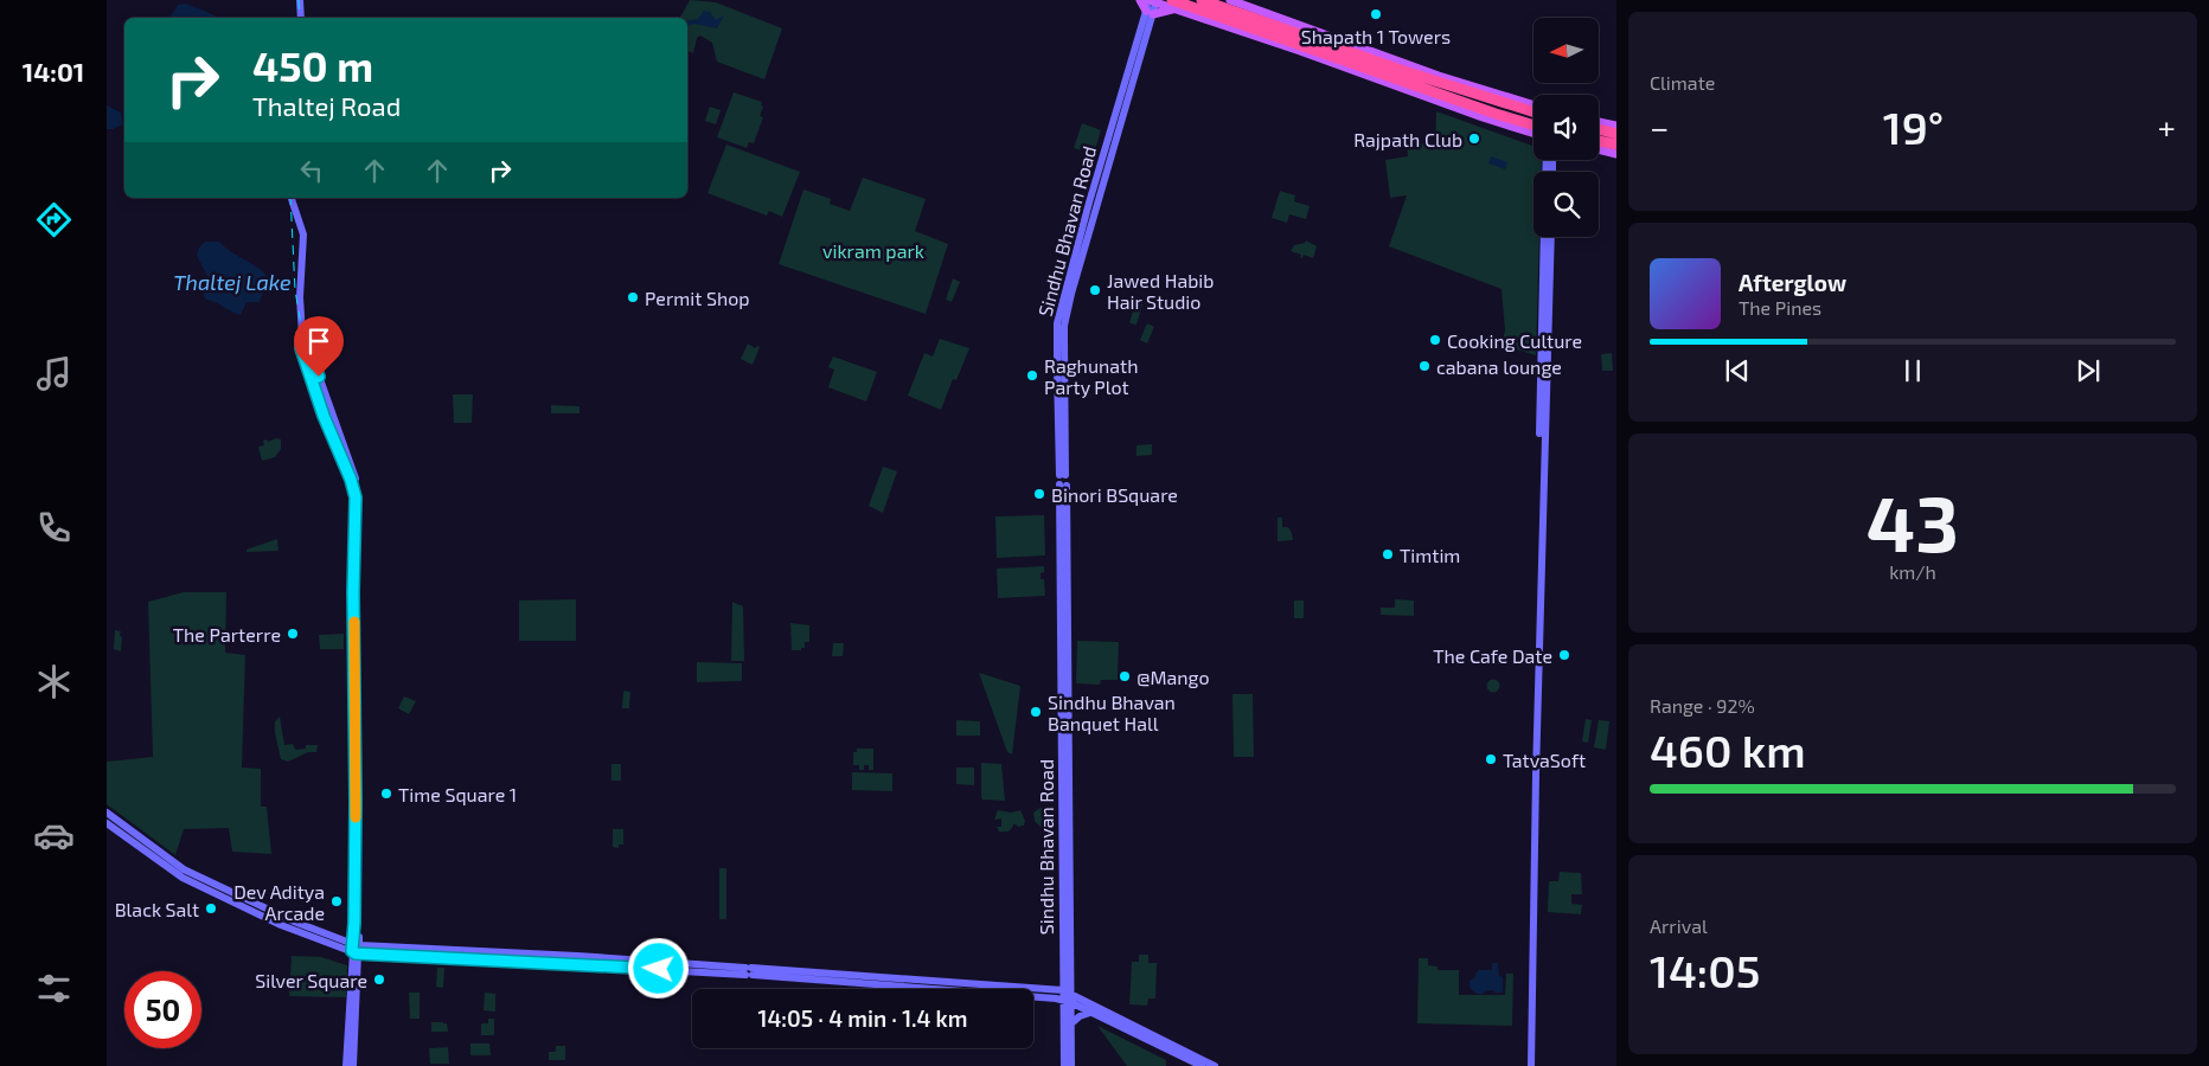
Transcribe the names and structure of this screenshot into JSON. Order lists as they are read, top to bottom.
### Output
{
  "streets": {
    "main road": ["Sindhu Bhavan Road"]
  },
  "water": ["Thaltej Lake"],
  "parks": ["vikram park"],
  "places": [
    "Shapath 1 Towers",
    "Rajpath Club",
    "Jawed Habib Hair Studio",
    "Permit Shop",
    "Cooking Culture",
    "cabana lounge",
    "Raghunath Party Plot",
    "Binori BSquare",
    "Timtim",
    "The Parterre",
    "The Cafe Date",
    "@Mango",
    "Sindhu Bhavan Banquet Hall",
    "TatvaSoft",
    "Time Square 1",
    "Dev Aditya Arcade",
    "Black Salt",
    "Silver Square"
  ],
  "north": "left",
  "page": {
    "tabs": "14:01",
    "tile": [
      "Climate",
      ["43", "km/h"],
      ["Range · 92%", "460 km"],
      ["Arrival", "14:05"]
    ],
    "turn": ["450 m", "Thaltej Road"],
    "heat": ["−", "19°", "+"],
    "song": ["Afterglow", "The Pines"],
    "limit": "50",
    "trip": "14:05 · 4 min · 1.4 km"
  }
}
